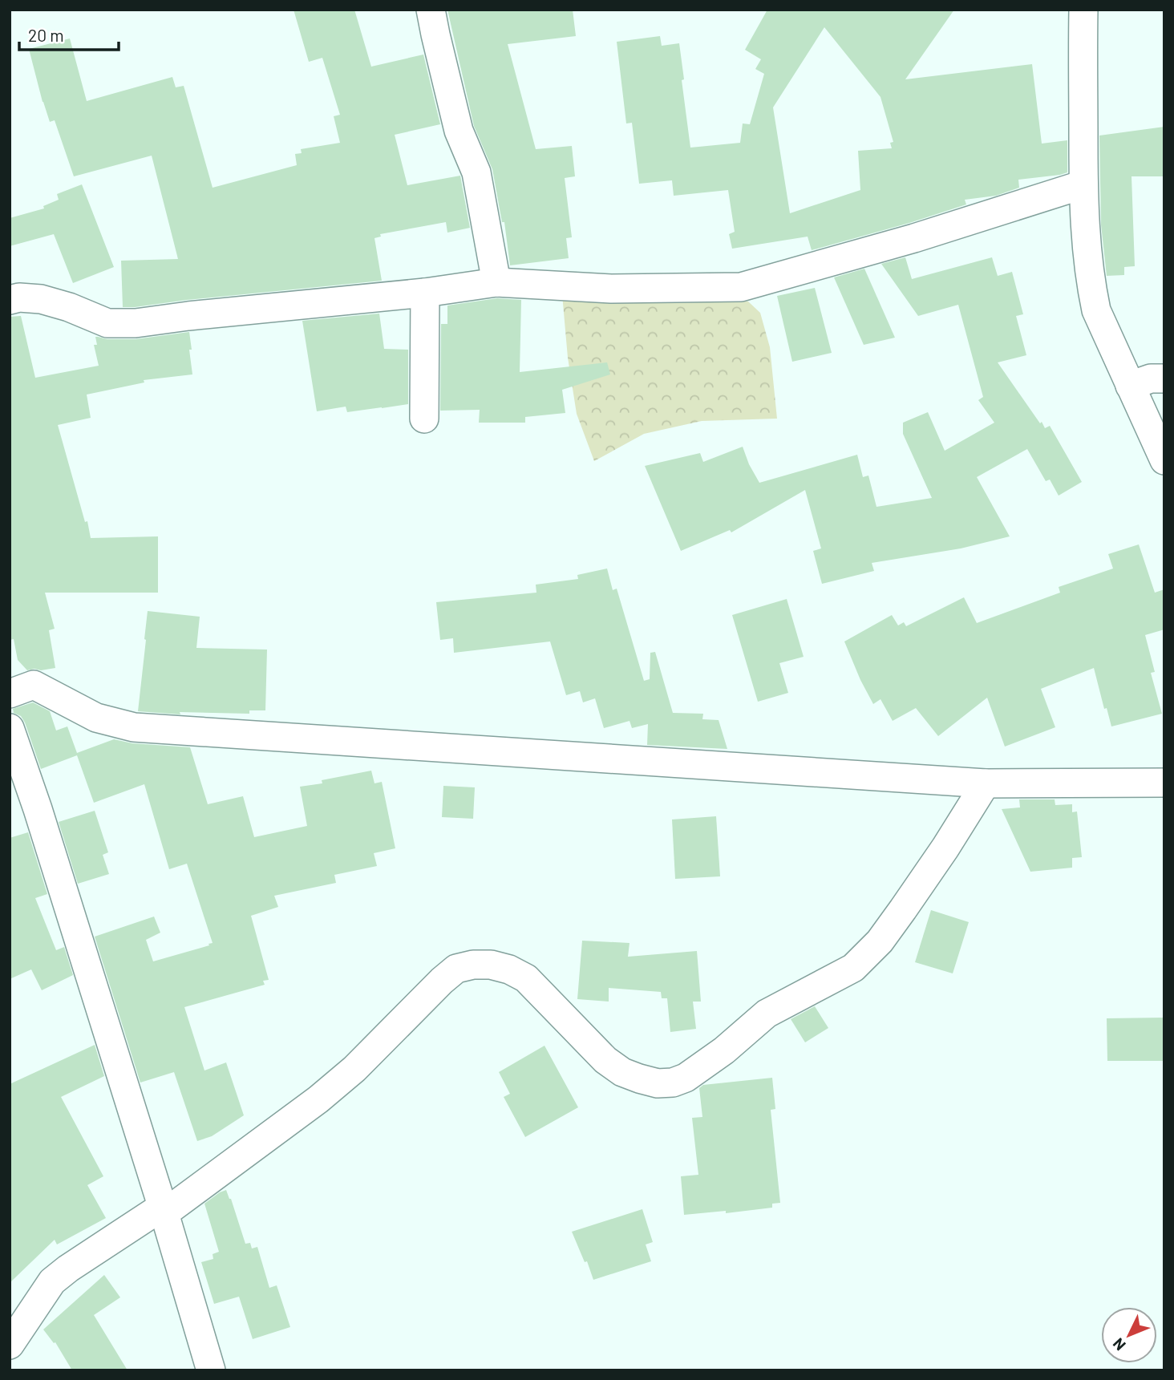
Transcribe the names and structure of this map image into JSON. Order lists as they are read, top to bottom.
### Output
{
  "scale_bar": "20 m",
  "north": "bottom left"
}
